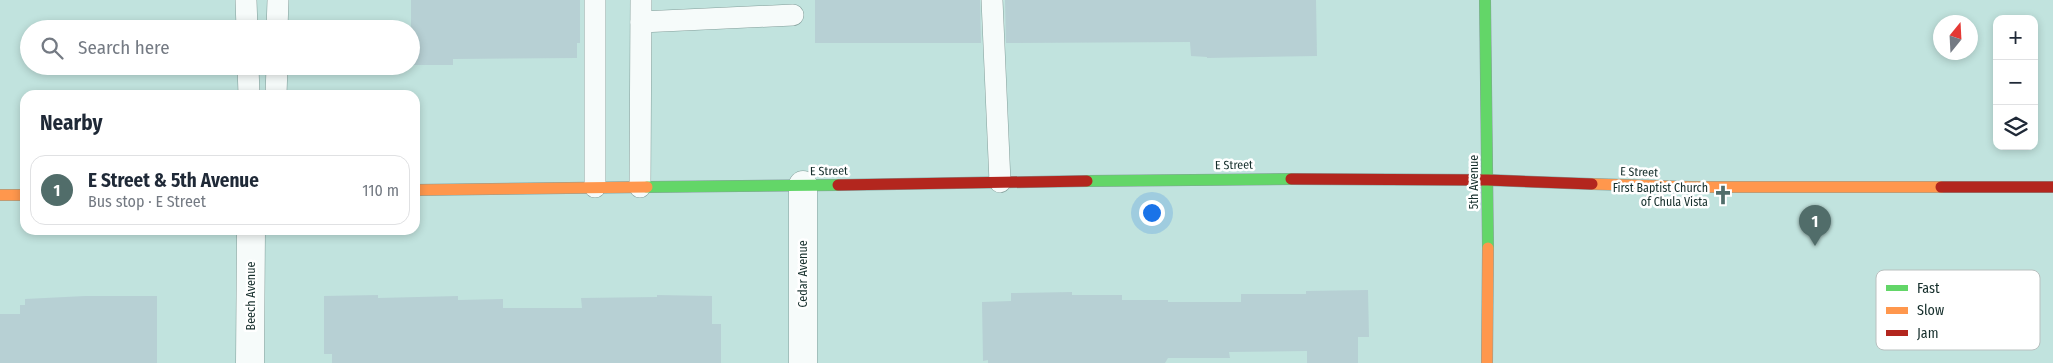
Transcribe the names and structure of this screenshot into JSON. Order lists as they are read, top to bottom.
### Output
{
  "streets": {
    "main road": ["E Street", "5th Avenue"],
    "street": ["Cedar Avenue", "Beech Avenue"]
  },
  "crossings": [
    ["E Street", "5th Avenue"],
    ["E Street", "Cedar Avenue"]
  ],
  "places": {
    "church": ["First Baptist Church of Chula Vista"]
  },
  "legend": ["Fast", "Slow", "Jam"],
  "north": "top",
  "page": {
    "map_buttons": ["+", "−"],
    "search": "Search here",
    "heading": "Nearby",
    "list": [
      {
        "mark": "1",
        "name": "E Street & 5th Avenue",
        "note": "Bus stop · E Street",
        "value": "110 m"
      }
    ],
    "pins": "1"
  }
}
